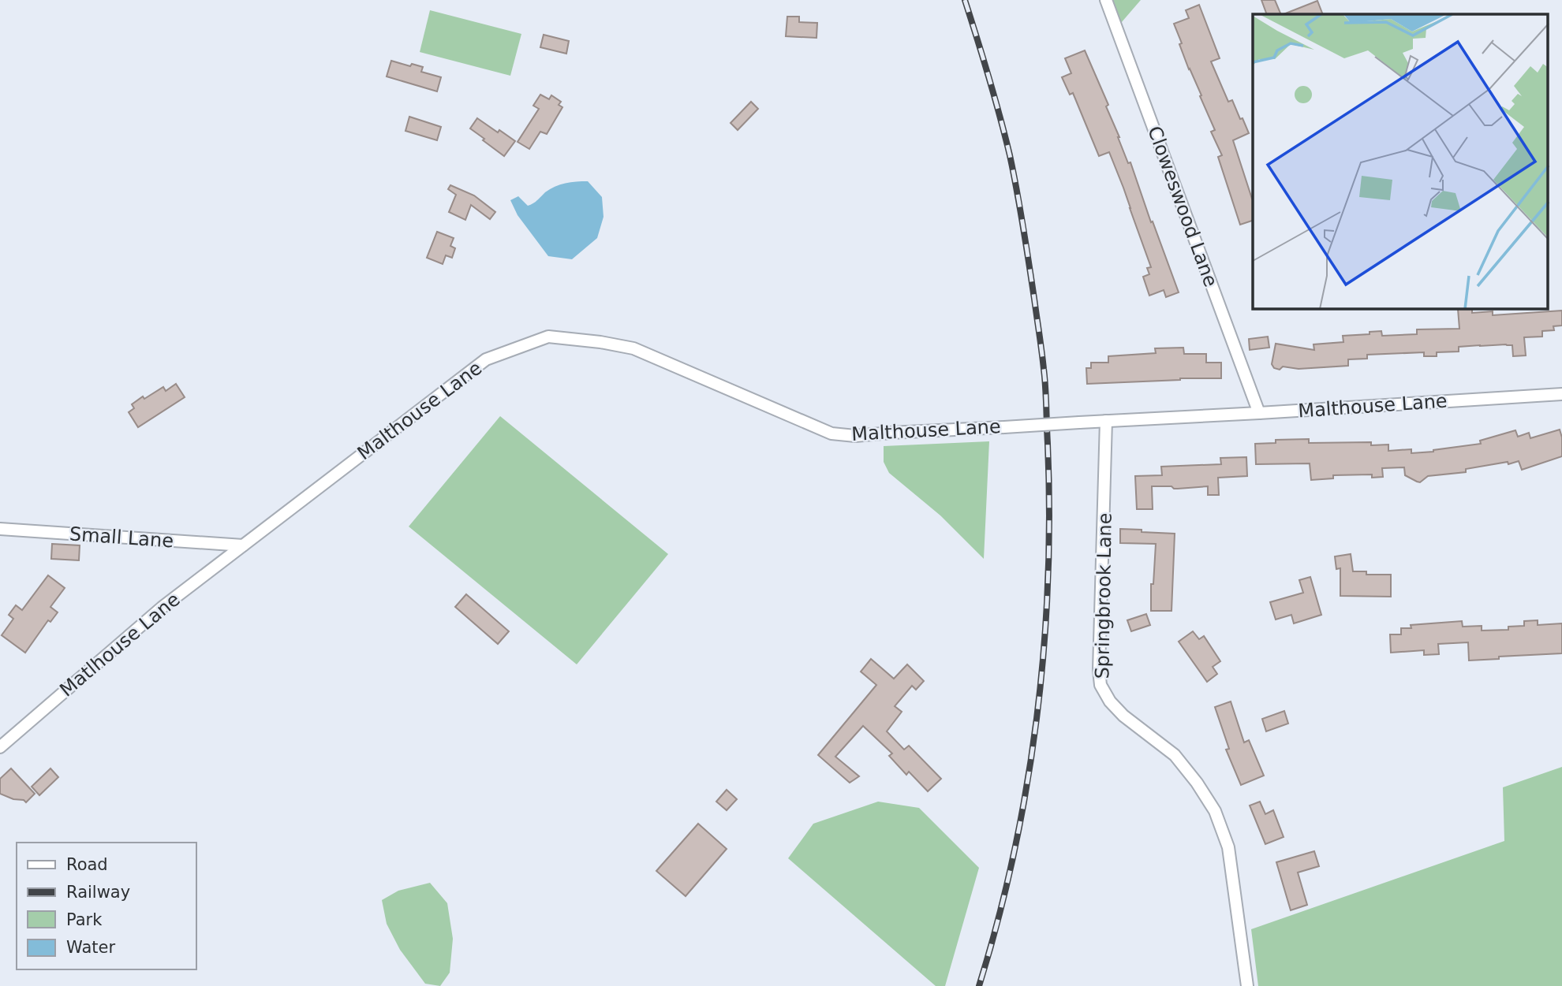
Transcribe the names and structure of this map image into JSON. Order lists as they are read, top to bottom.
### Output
{
  "streets": {
    "street": [
      "Cloweswood Lane",
      "Malthouse Lane",
      "Small Lane",
      "Springbrook Lane",
      "Matlhouse Lane"
    ]
  },
  "crossings": [
    ["Cloweswood Lane", "Malthouse Lane"],
    ["Malthouse Lane", "Small Lane"],
    ["Malthouse Lane", "Springbrook Lane"],
    ["Malthouse Lane", "Matlhouse Lane"],
    ["Small Lane", "Matlhouse Lane"]
  ],
  "legend": [
    "Road",
    "Railway",
    "Park",
    "Water"
  ]
}
